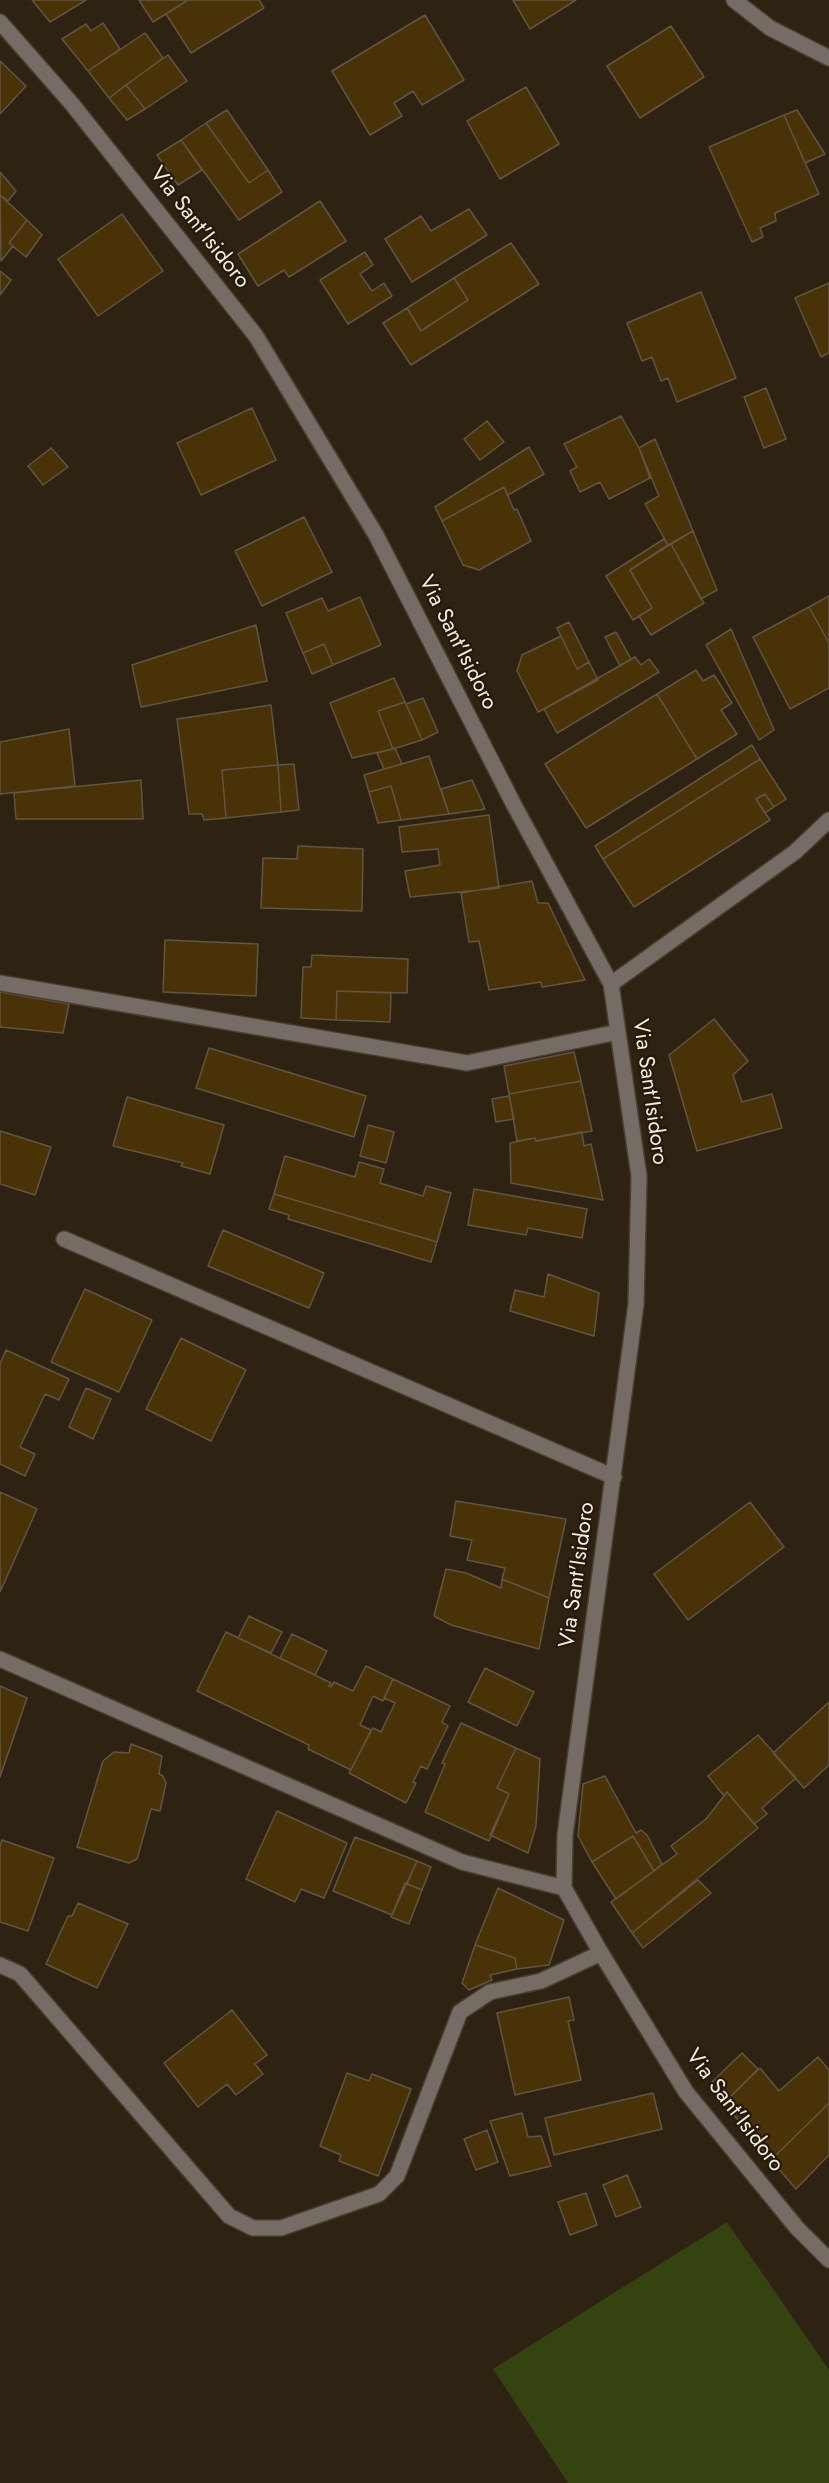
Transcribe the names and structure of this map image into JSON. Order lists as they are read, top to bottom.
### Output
{
  "streets": {
    "street": ["Via Sant'Isidoro"]
  }
}
